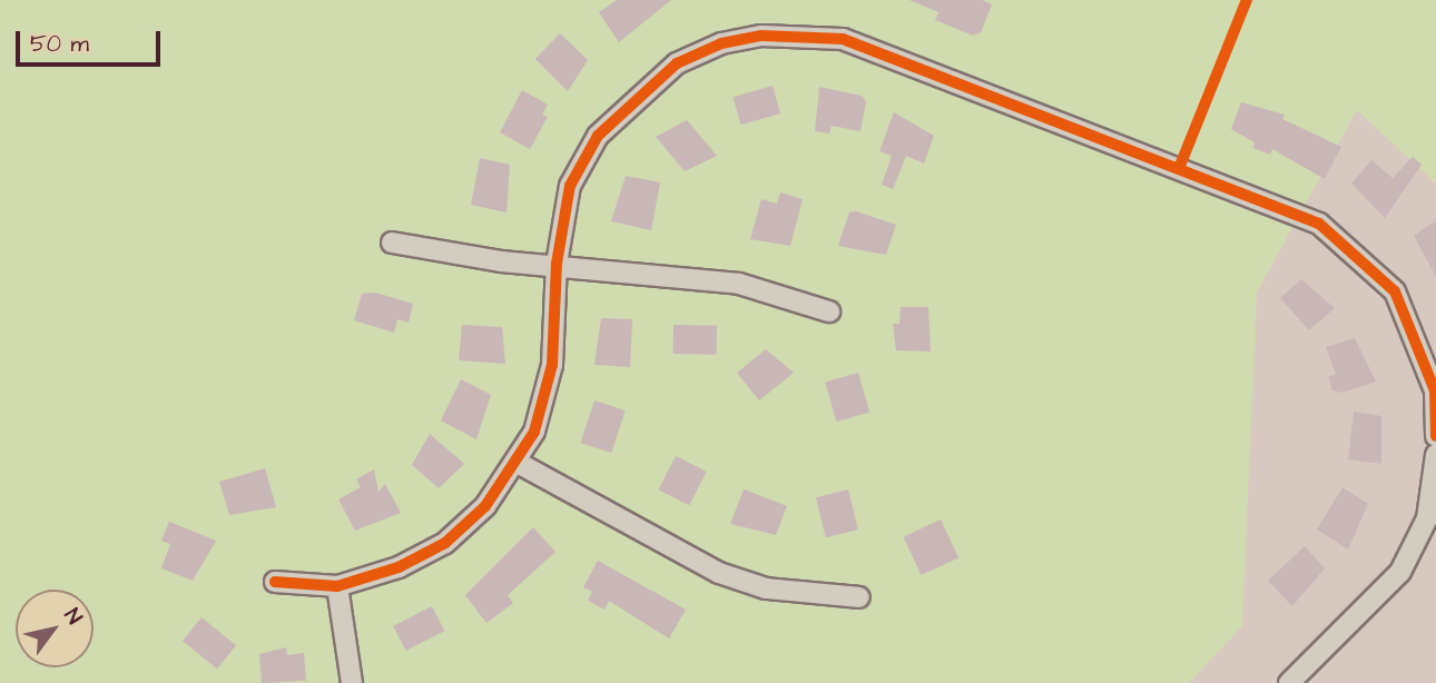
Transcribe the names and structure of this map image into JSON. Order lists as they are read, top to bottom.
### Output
{
  "scale_bar": "50 m",
  "north": "top right"
}
